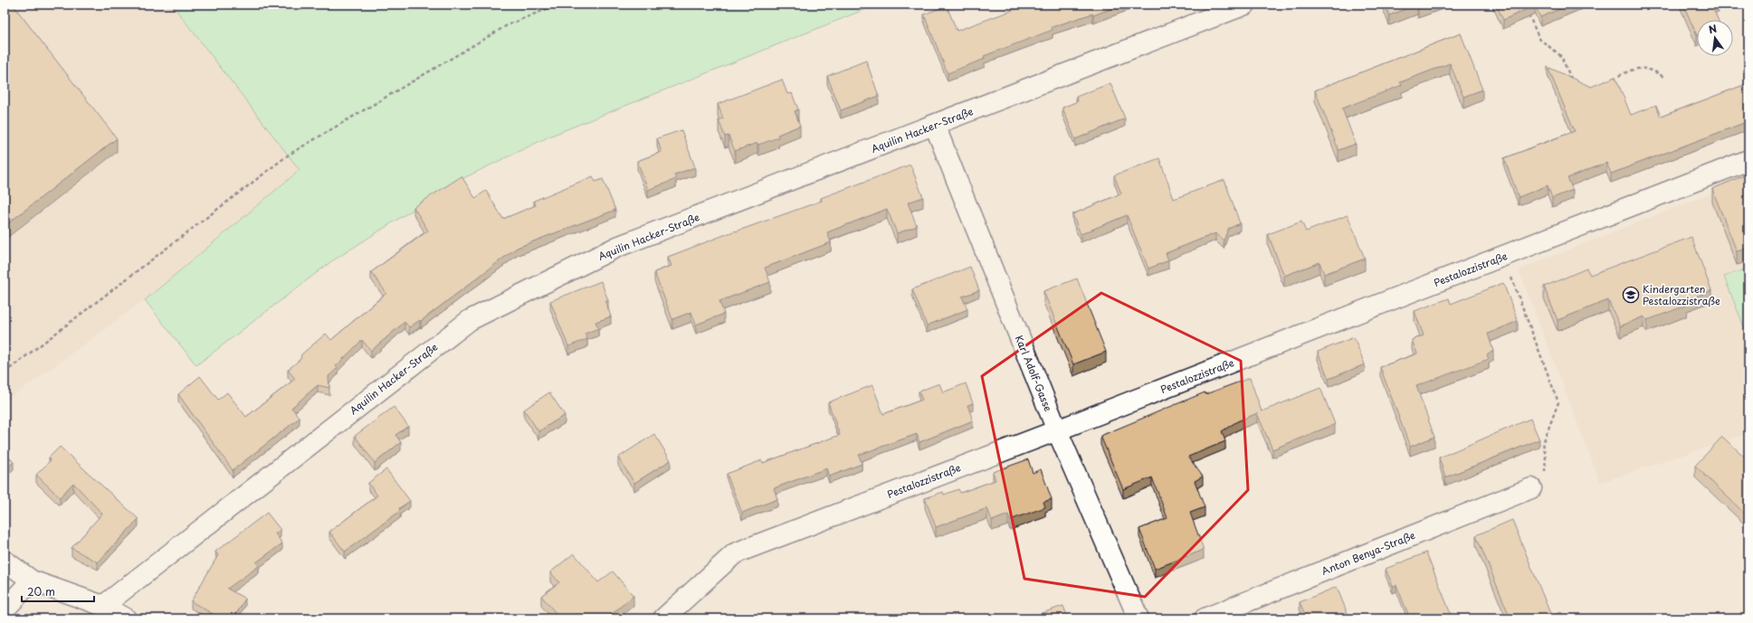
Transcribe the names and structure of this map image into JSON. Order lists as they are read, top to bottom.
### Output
{
  "streets": {
    "street": [
      "Aquilin Hacker-Straße",
      "Pestalozzistraße",
      "Karl Adolf-Gasse",
      "Anton Benya-Straße"
    ]
  },
  "crossings": [
    ["Aquilin Hacker-Straße", "Karl Adolf-Gasse"],
    ["Pestalozzistraße", "Karl Adolf-Gasse"]
  ],
  "places": {
    "school or university": ["Kindergarten Pestalozzistraße"]
  },
  "scale_bar": "20 m",
  "north": "top"
}
